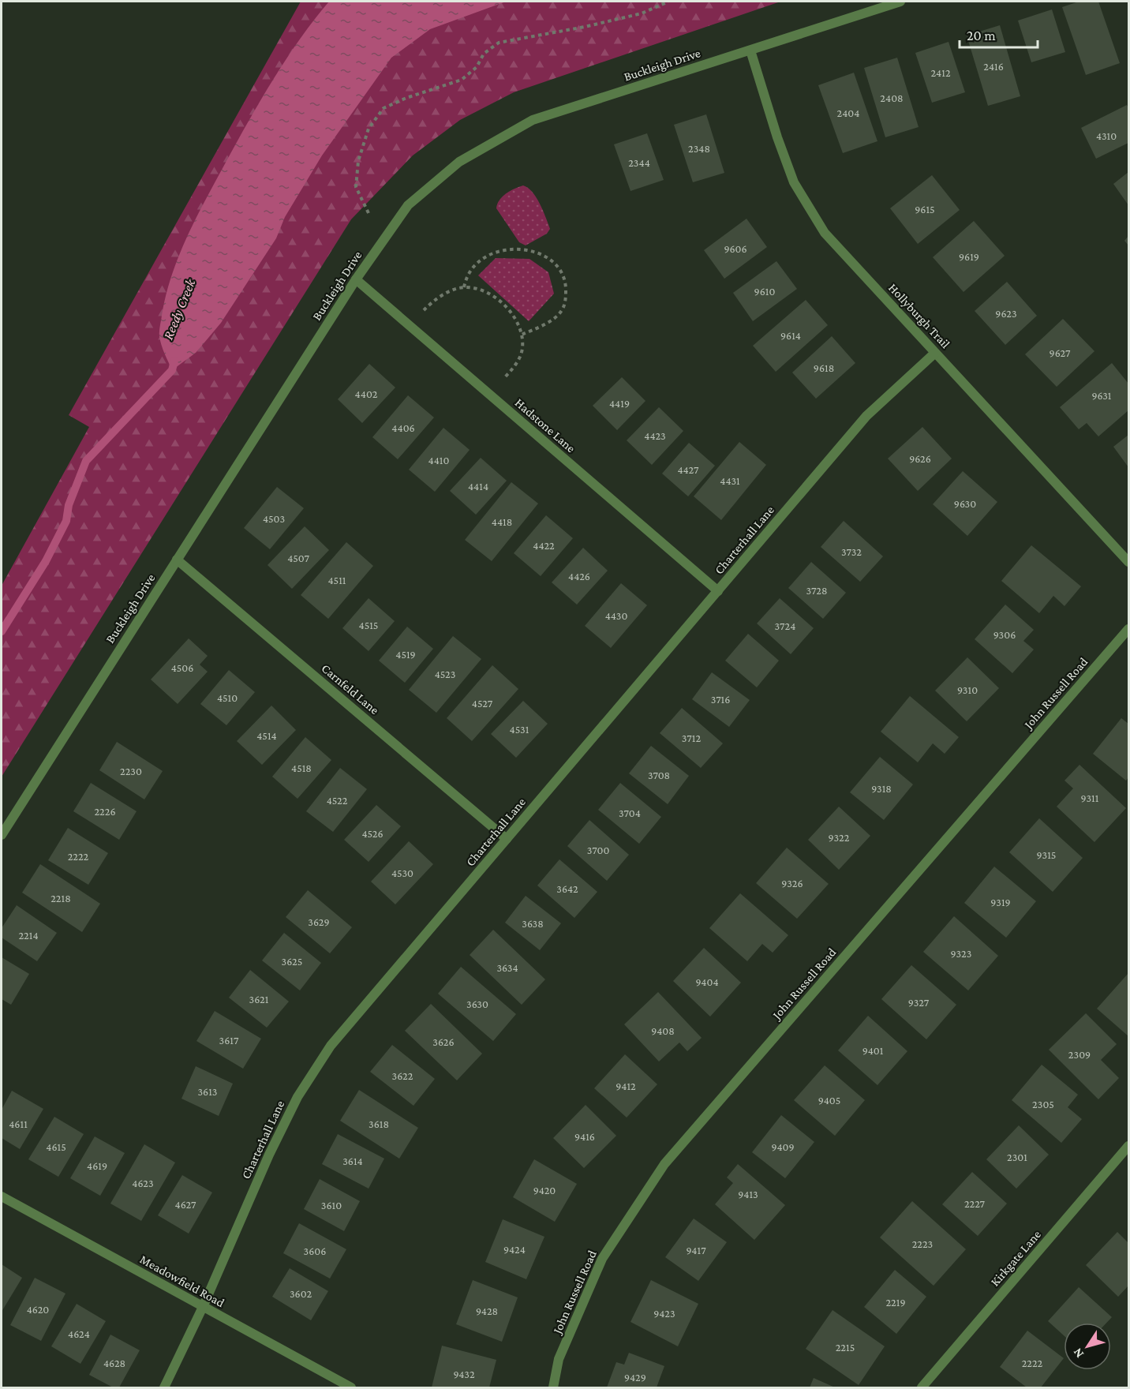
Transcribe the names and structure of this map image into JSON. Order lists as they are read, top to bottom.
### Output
{
  "streets": {
    "street": [
      "Buckleigh Drive",
      "Hollyburgh Trail",
      "Hadstone Lane",
      "Charterhall Lane",
      "Carnfeld Lane",
      "John Russell Road",
      "Kirkgate Lane",
      "Meadowfield Road"
    ]
  },
  "crossings": [
    ["Buckleigh Drive", "Hollyburgh Trail"],
    ["Buckleigh Drive", "Hadstone Lane"],
    ["Buckleigh Drive", "Carnfeld Lane"],
    ["Hollyburgh Trail", "Charterhall Lane"],
    ["Hadstone Lane", "Charterhall Lane"],
    ["Charterhall Lane", "Carnfeld Lane"],
    ["Charterhall Lane", "Meadowfield Road"]
  ],
  "water": ["Reedy Creek"],
  "house_numbers": [
    "2416",
    "2412",
    "2408",
    "2404",
    "4310",
    "2348",
    "2344",
    "9615",
    "9606",
    "9619",
    "9610",
    "9623",
    "9614",
    "9627",
    "9618",
    "4402",
    "9631",
    "4419",
    "4406",
    "4423",
    "9626",
    "4410",
    "4427",
    "4431",
    "4414",
    "9630",
    "4503",
    "4418",
    "4422",
    "3732",
    "4507",
    "4426",
    "4511",
    "3728",
    "4430",
    "4515",
    "3724",
    "9306",
    "4519",
    "4506",
    "4523",
    "9310",
    "4510",
    "3716",
    "4527",
    "4531",
    "4514",
    "3712",
    "4518",
    "2230",
    "3708",
    "9318",
    "9311",
    "4522",
    "2226",
    "3704",
    "4526",
    "9322",
    "3700",
    "9315",
    "2222",
    "4530",
    "9326",
    "3642",
    "2218",
    "9319",
    "3629",
    "3638",
    "2214",
    "9323",
    "3625",
    "3634",
    "9404",
    "3621",
    "9327",
    "3630",
    "9408",
    "3617",
    "3626",
    "9401",
    "2309",
    "3622",
    "9412",
    "3613",
    "9405",
    "2305",
    "4611",
    "3618",
    "9416",
    "4615",
    "9409",
    "2301",
    "3614",
    "4619",
    "4623",
    "9420",
    "9413",
    "2227",
    "4627",
    "3610",
    "2223",
    "9424",
    "9417",
    "3606",
    "3602",
    "2219",
    "4620",
    "9428",
    "9423",
    "4624",
    "2215",
    "4628",
    "2222",
    "9432",
    "9429"
  ],
  "scale_bar": "20 m",
  "north": "bottom left"
}
